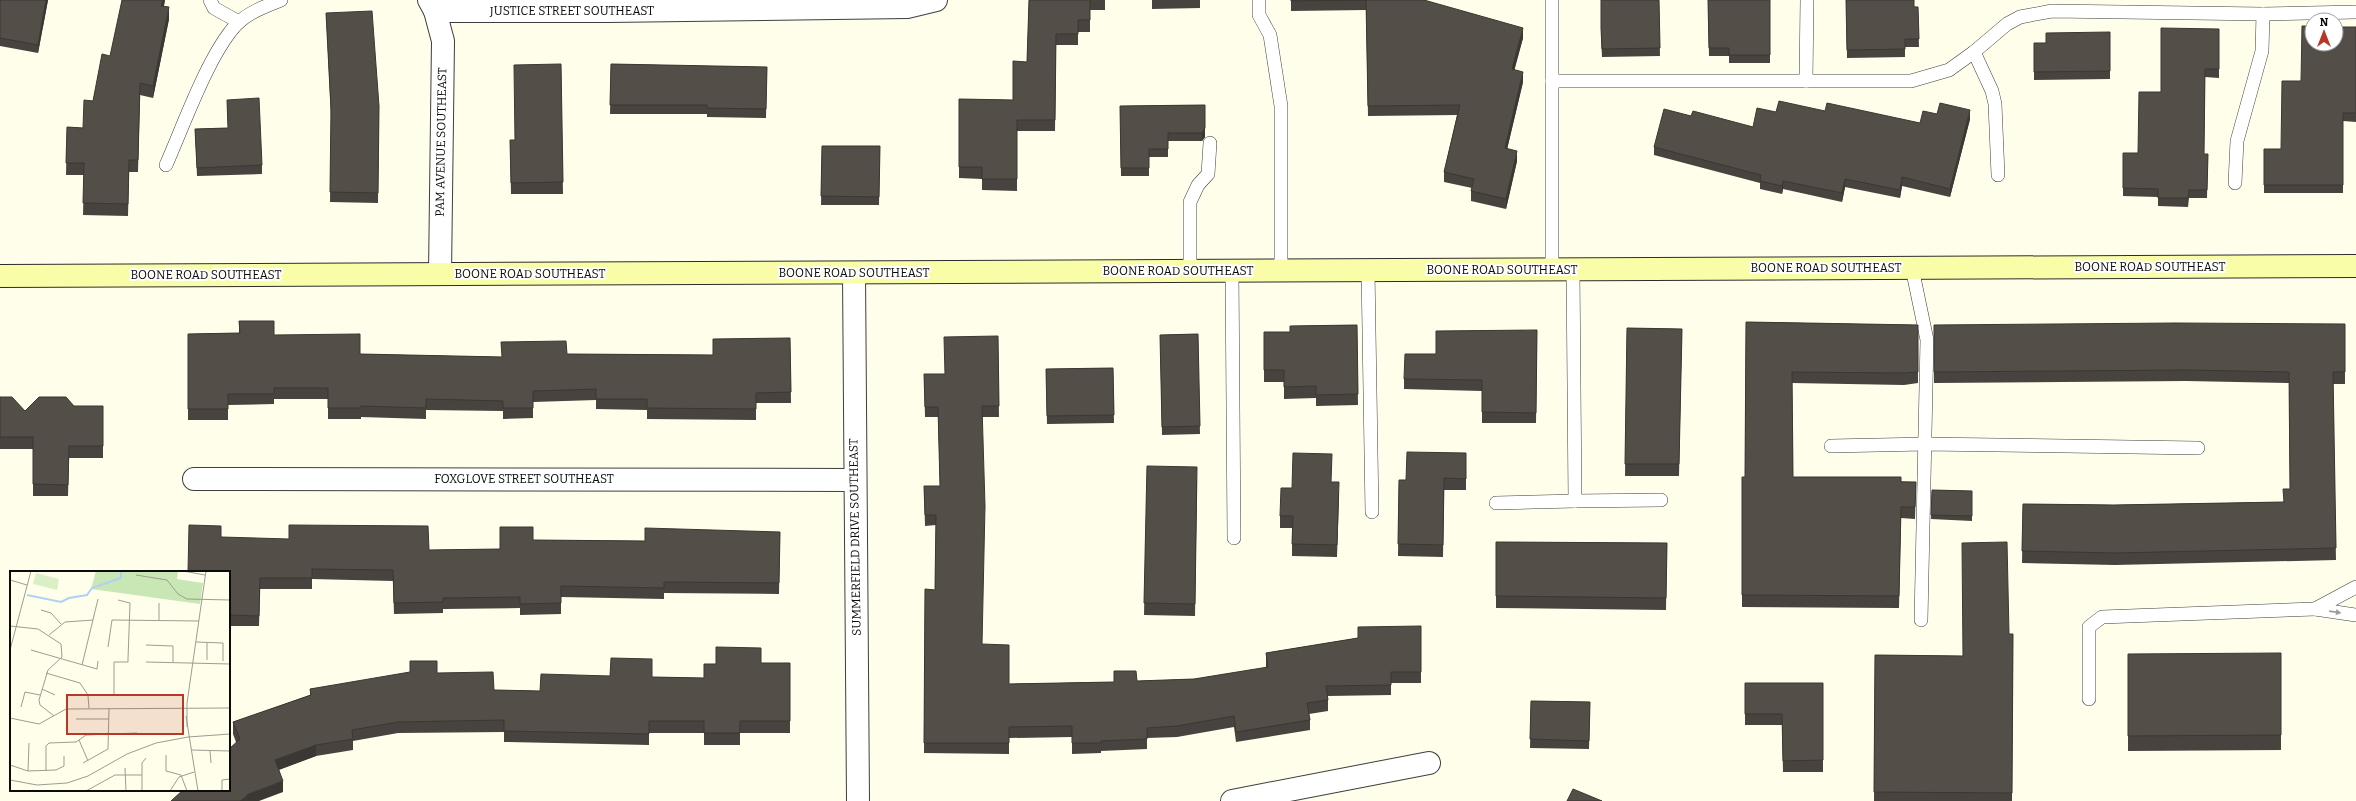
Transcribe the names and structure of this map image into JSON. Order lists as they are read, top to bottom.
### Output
{
  "streets": {
    "street": [
      "JUSTICE STREET SOUTHEAST",
      "PAM AVENUE SOUTHEAST",
      "BOONE ROAD SOUTHEAST",
      "FOXGLOVE STREET SOUTHEAST",
      "SUMMERFIELD DRIVE SOUTHEAST"
    ]
  },
  "crossings": [
    ["JUSTICE STREET SOUTHEAST", "PAM AVENUE SOUTHEAST"],
    ["PAM AVENUE SOUTHEAST", "BOONE ROAD SOUTHEAST"],
    ["BOONE ROAD SOUTHEAST", "SUMMERFIELD DRIVE SOUTHEAST"],
    ["FOXGLOVE STREET SOUTHEAST", "SUMMERFIELD DRIVE SOUTHEAST"]
  ],
  "north": "top"
}
